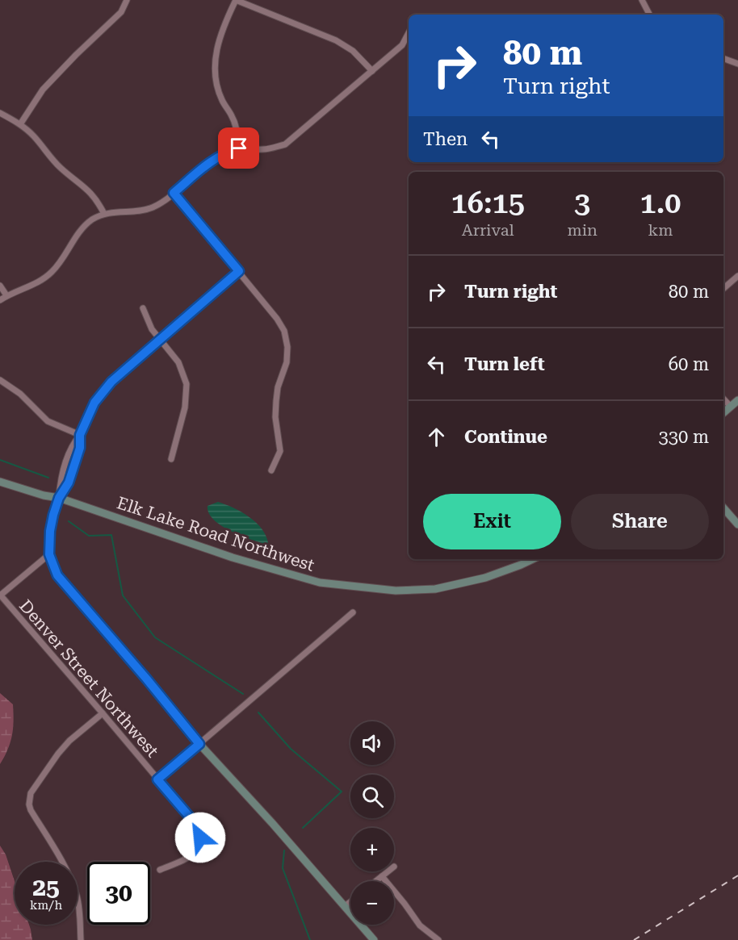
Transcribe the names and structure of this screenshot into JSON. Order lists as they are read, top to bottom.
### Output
{
  "streets": {
    "street": ["Elk Lake Road Northwest", "Denver Street Northwest"]
  },
  "page": {
    "turn": ["80 m", "Turn right"],
    "then": "Then",
    "eta": [
      "16:15",
      "Arrival",
      "3",
      "min",
      "1.0",
      "km"
    ],
    "list": [
      {
        "name": "Turn right",
        "value": "80 m"
      },
      {
        "name": "Turn left",
        "value": "60 m"
      },
      {
        "name": "Continue",
        "value": "330 m"
      }
    ],
    "buttons": ["Exit", "Share"],
    "map_buttons": ["+", "−"],
    "speed": "25 km/h",
    "limit": "30"
  }
}
